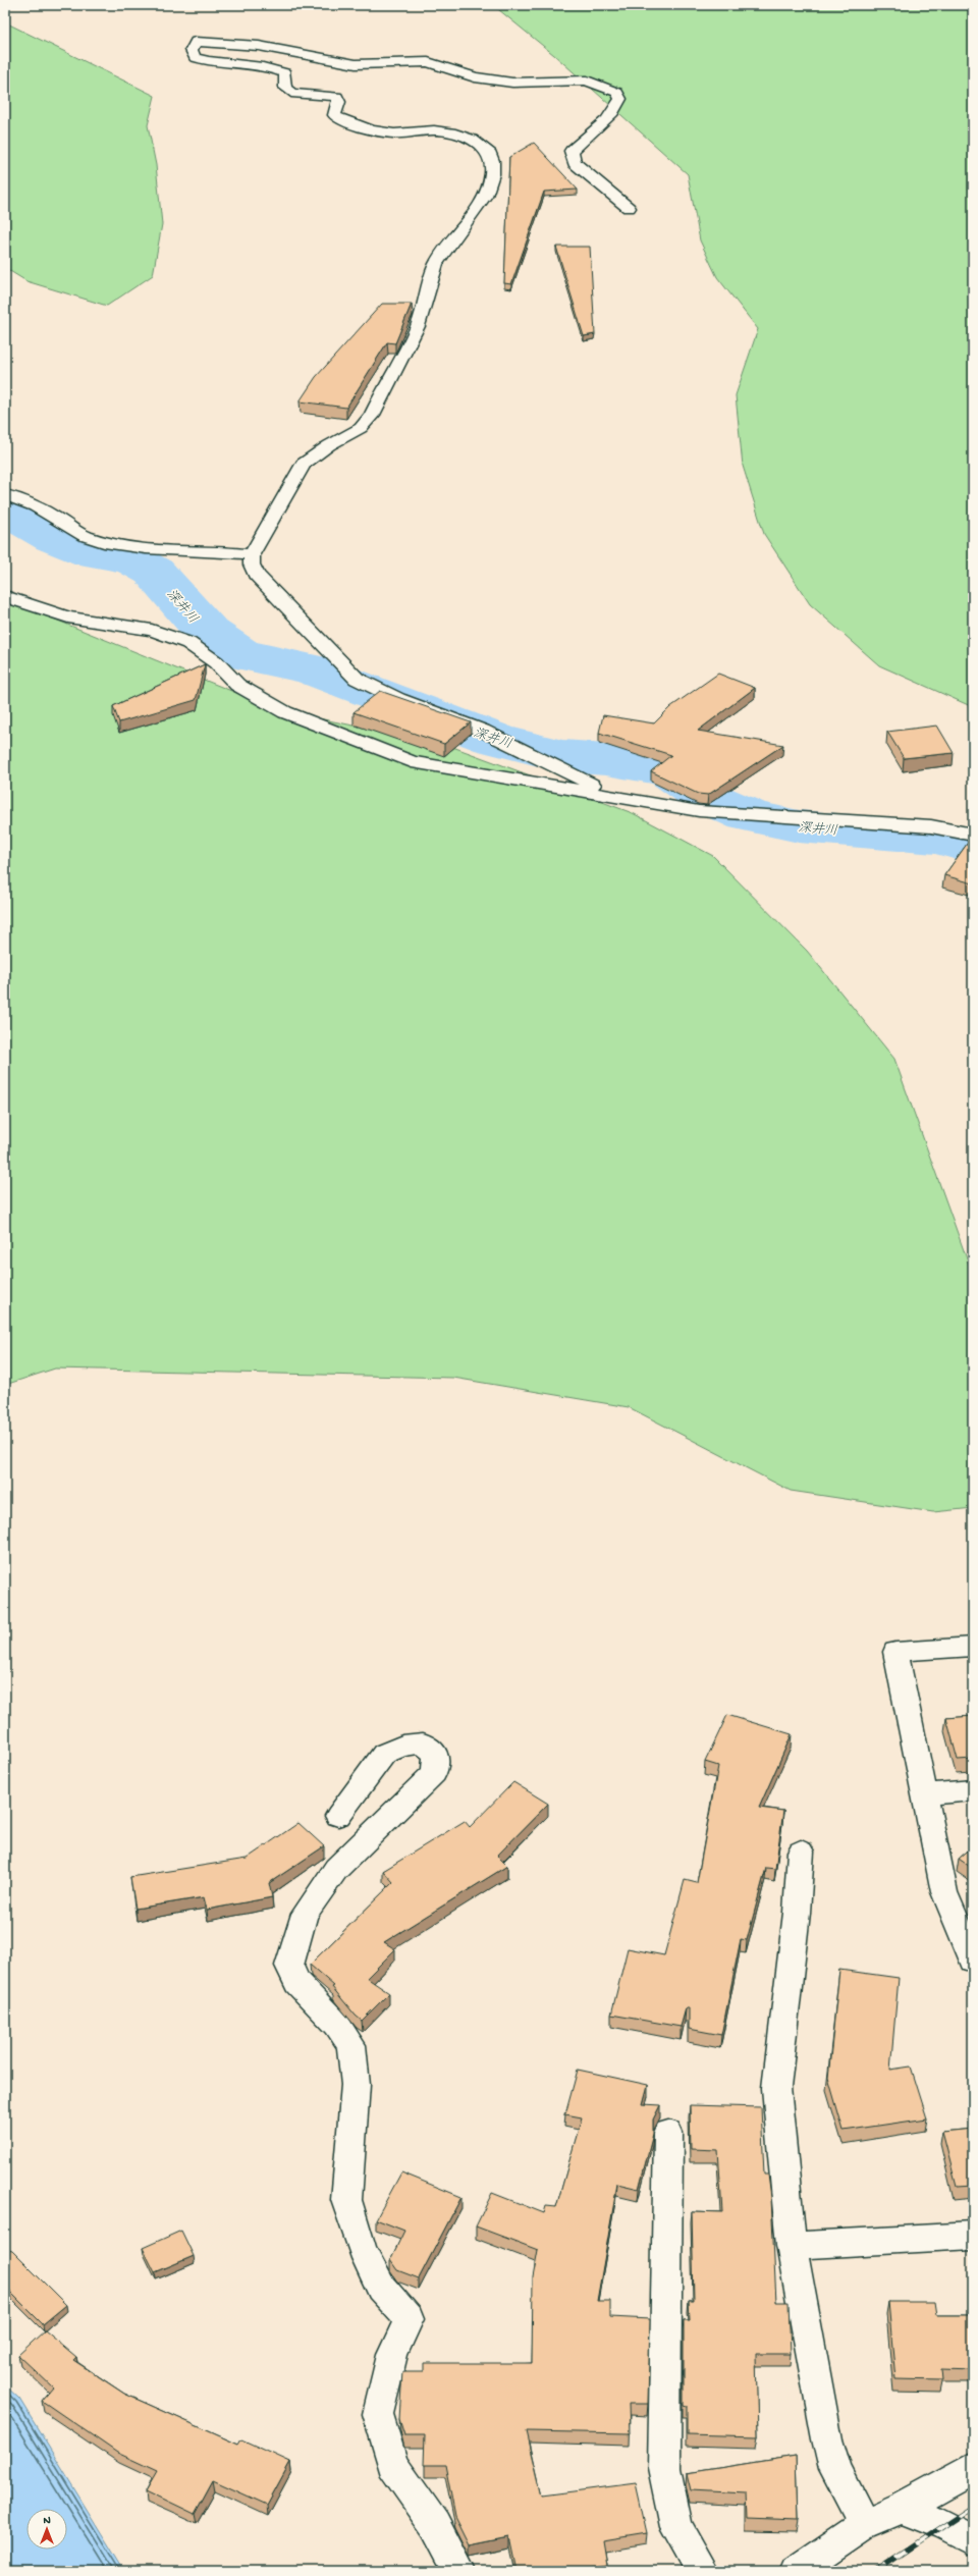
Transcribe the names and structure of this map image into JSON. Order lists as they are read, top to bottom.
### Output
{
  "water": ["深井川"],
  "north": "top"
}
